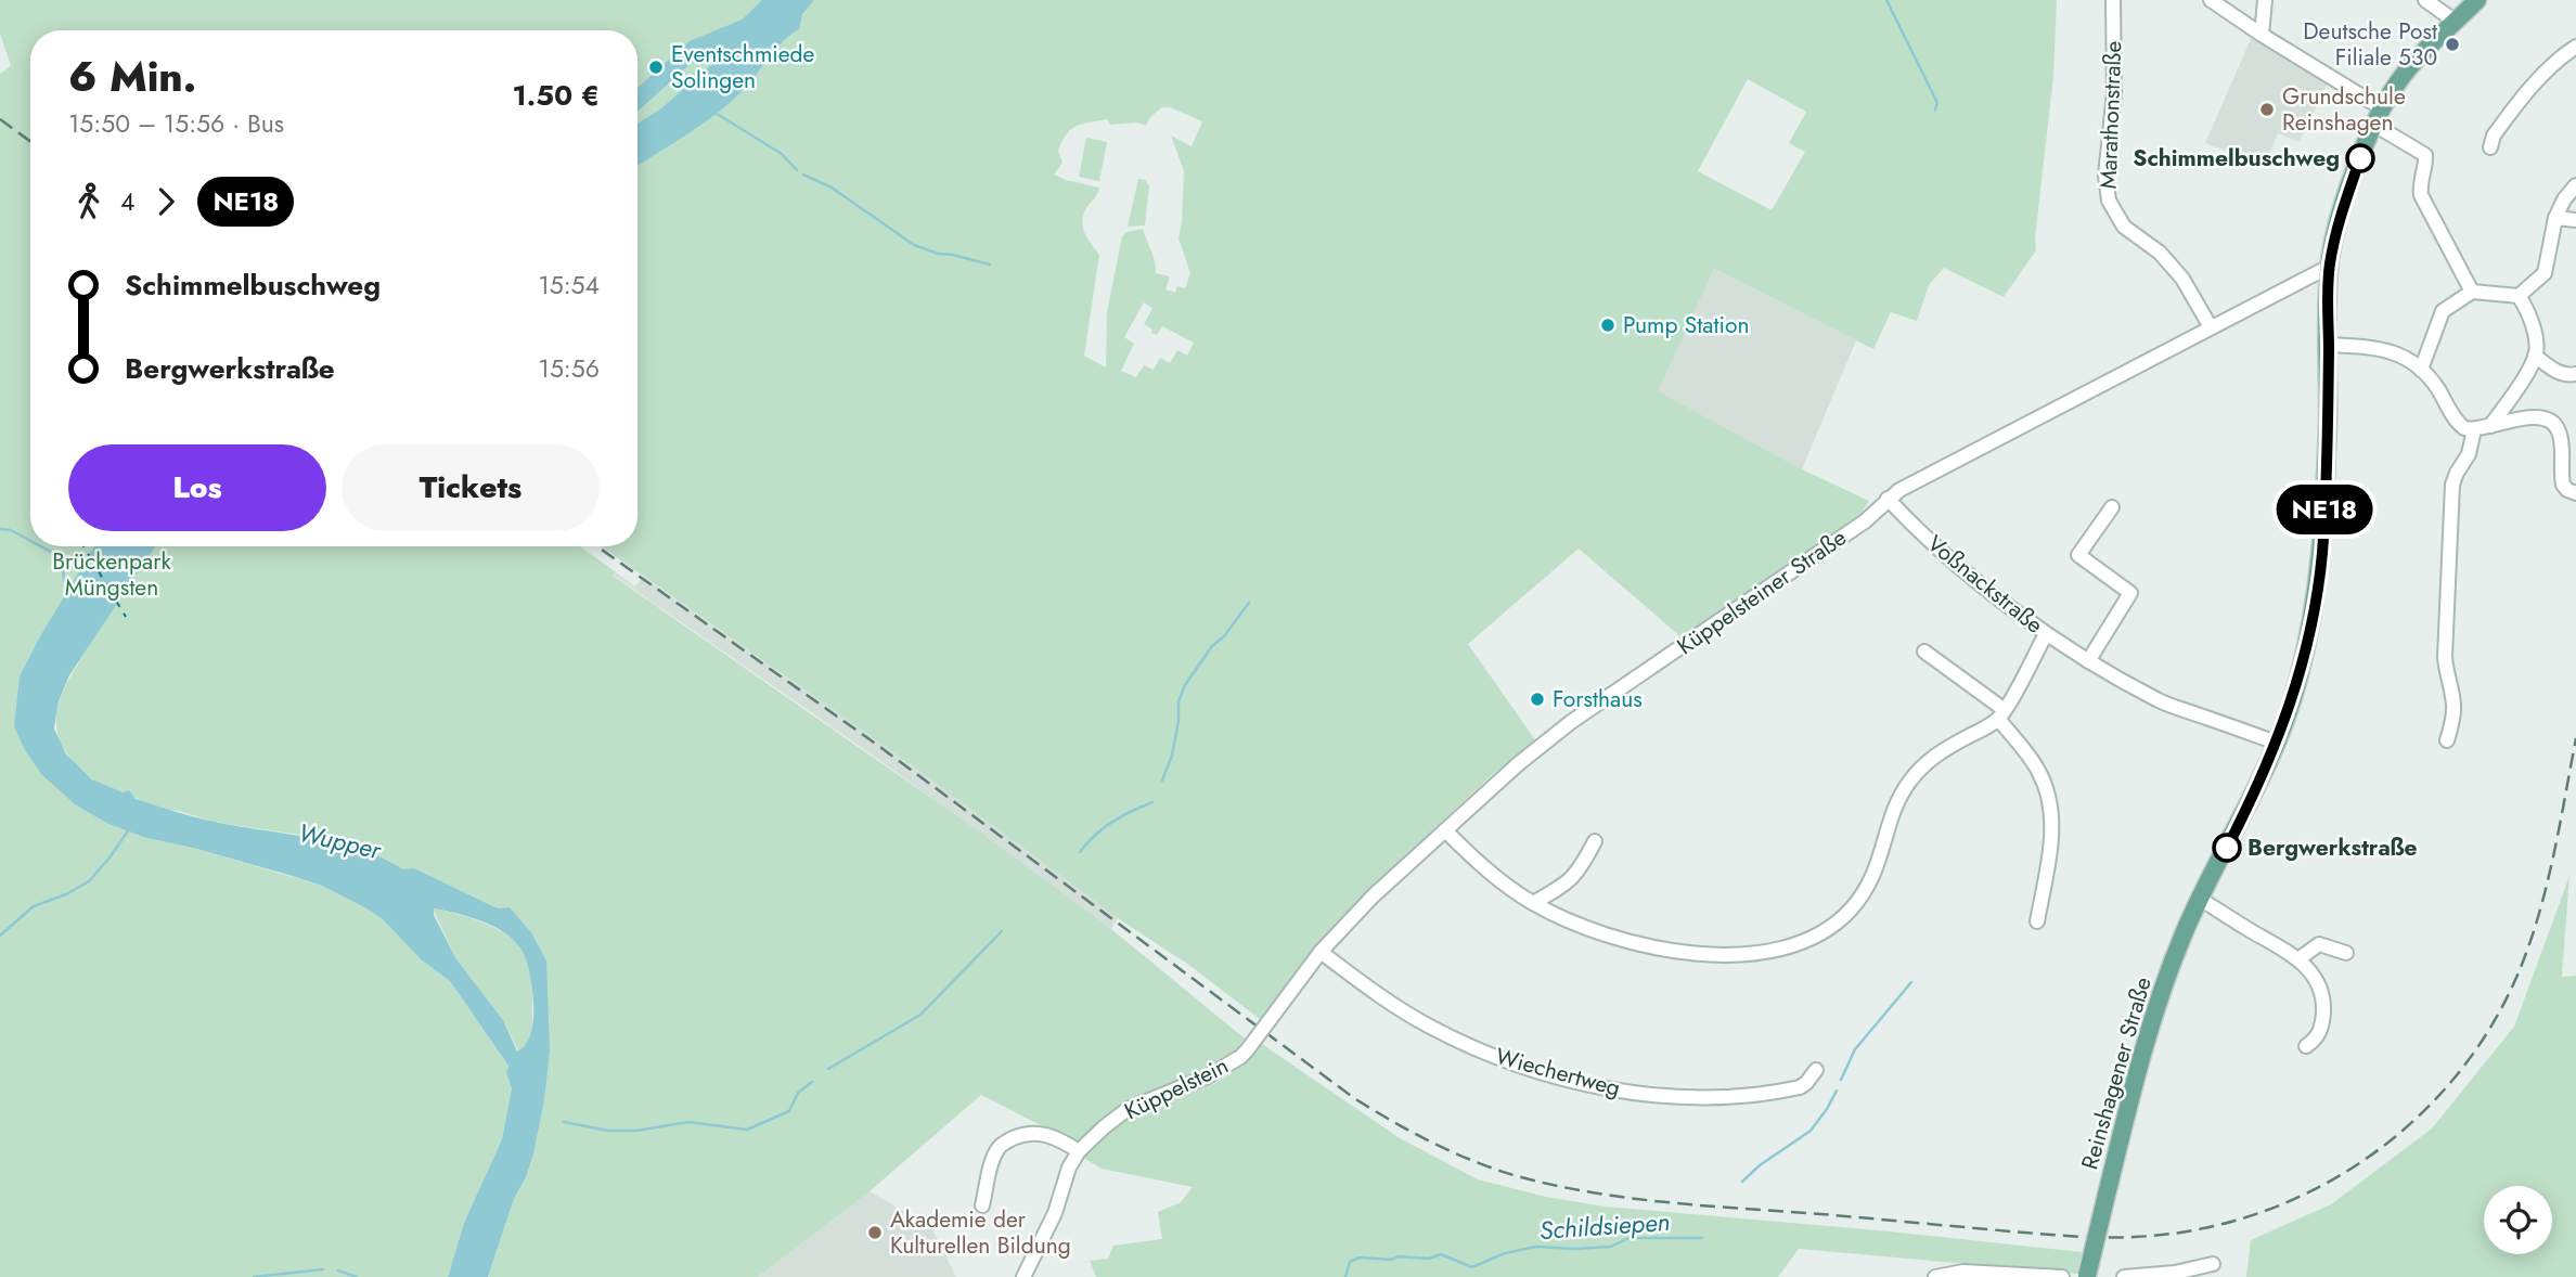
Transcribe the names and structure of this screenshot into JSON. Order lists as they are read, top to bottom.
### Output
{
  "streets": {
    "main road": ["Reinshagener Straße"],
    "street": [
      "Marathonstraße",
      "Voßnackstraße",
      "Küppelsteiner Straße",
      "Wiechertweg",
      "Küppelstein"
    ]
  },
  "crossings": [
    ["Marathonstraße", "Küppelsteiner Straße"],
    ["Voßnackstraße", "Küppelsteiner Straße"],
    ["Voßnackstraße", "Reinshagener Straße"],
    ["Küppelsteiner Straße", "Wiechertweg"],
    ["Küppelsteiner Straße", "Reinshagener Straße"],
    ["Küppelsteiner Straße", "Küppelstein"]
  ],
  "water": ["Wupper", "Schildsiepen"],
  "parks": ["Brückenpark Müngsten"],
  "places": [
    "Deutsche Post Filiale 530",
    "Eventschmiede Solingen",
    "Grundschule Reinshagen",
    "Schimmelbuschweg",
    "Pump Station",
    "Forsthaus",
    "Bergwerkstraße",
    "Akademie der Kulturellen Bildung"
  ],
  "lines": ["bus line NE18"],
  "page": {
    "on_map": "NE18",
    "heading": ["6 Min.", "15:50 – 15:56 · Bus", "1.50 €"],
    "legs": ["4", "NE18"],
    "list": [
      {
        "name": "Schimmelbuschweg",
        "value": "15:54"
      },
      {
        "name": "Bergwerkstraße",
        "value": "15:56"
      }
    ],
    "buttons": ["Los", "Tickets"]
  }
}
